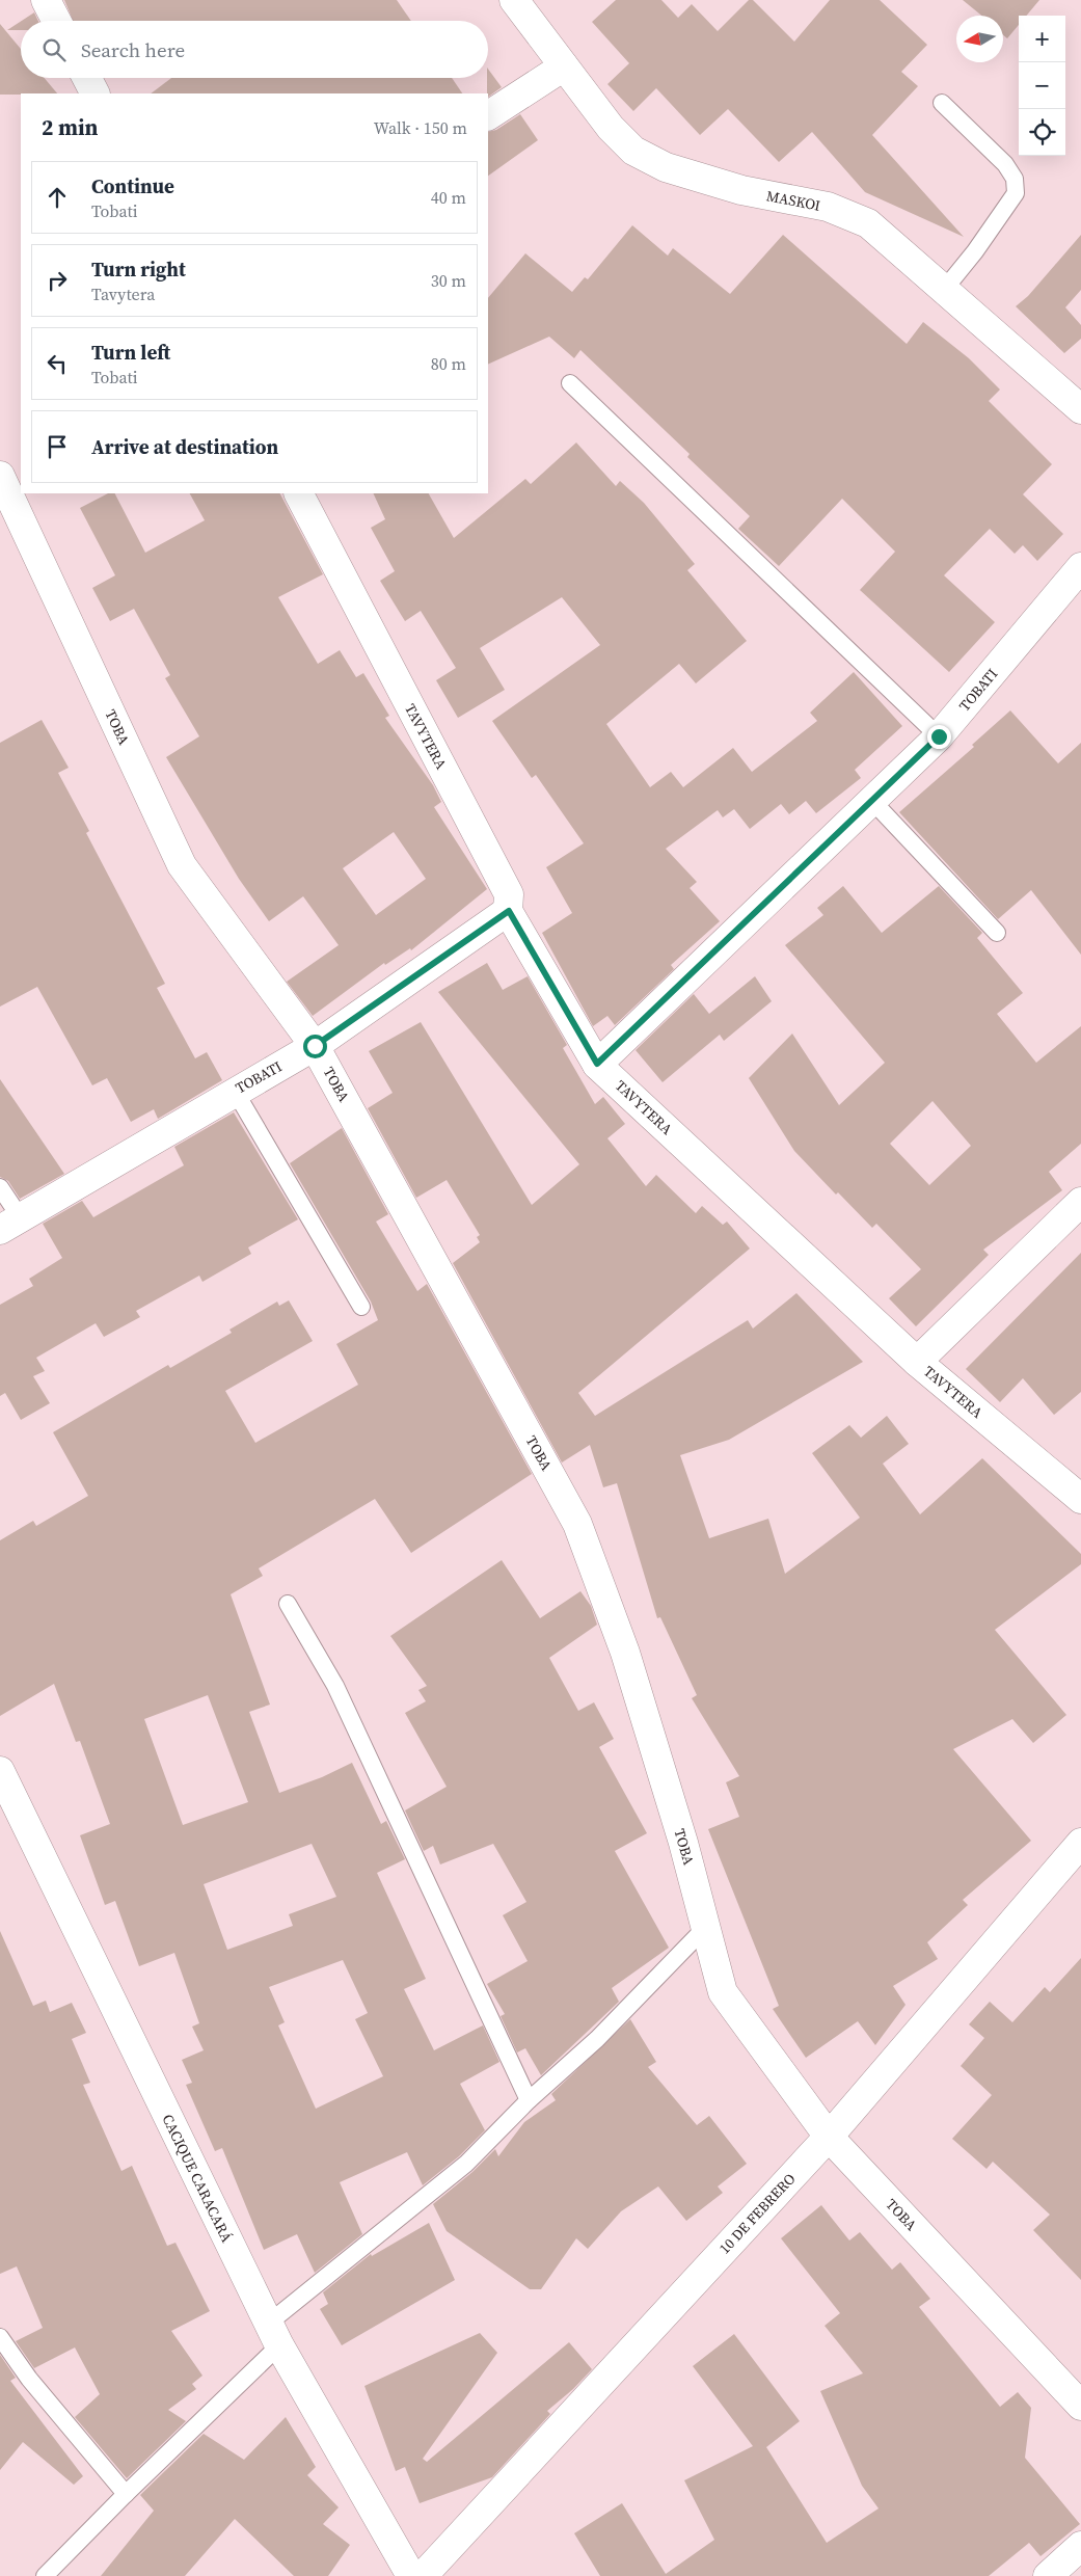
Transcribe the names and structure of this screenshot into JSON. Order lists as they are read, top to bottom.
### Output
{
  "streets": {
    "street": [
      "MASKOI",
      "TOBATI",
      "TOBA",
      "TAVYTERA",
      "CACIQUE CARACARÁ",
      "10 DE FEBRERO"
    ]
  },
  "crossings": [
    ["TOBATI", "TOBA"],
    ["TOBATI", "TAVYTERA"],
    ["TOBA", "10 DE FEBRERO"]
  ],
  "north": "left",
  "page": {
    "map_buttons": ["+", "−"],
    "search": "Search here",
    "heading": ["2 min", "Walk · 150 m"],
    "list": [
      ["Continue", "Tobati", "40 m"],
      ["Turn right", "Tavytera", "30 m"],
      ["Turn left", "Tobati", "80 m"],
      "Arrive at destination"
    ]
  }
}
